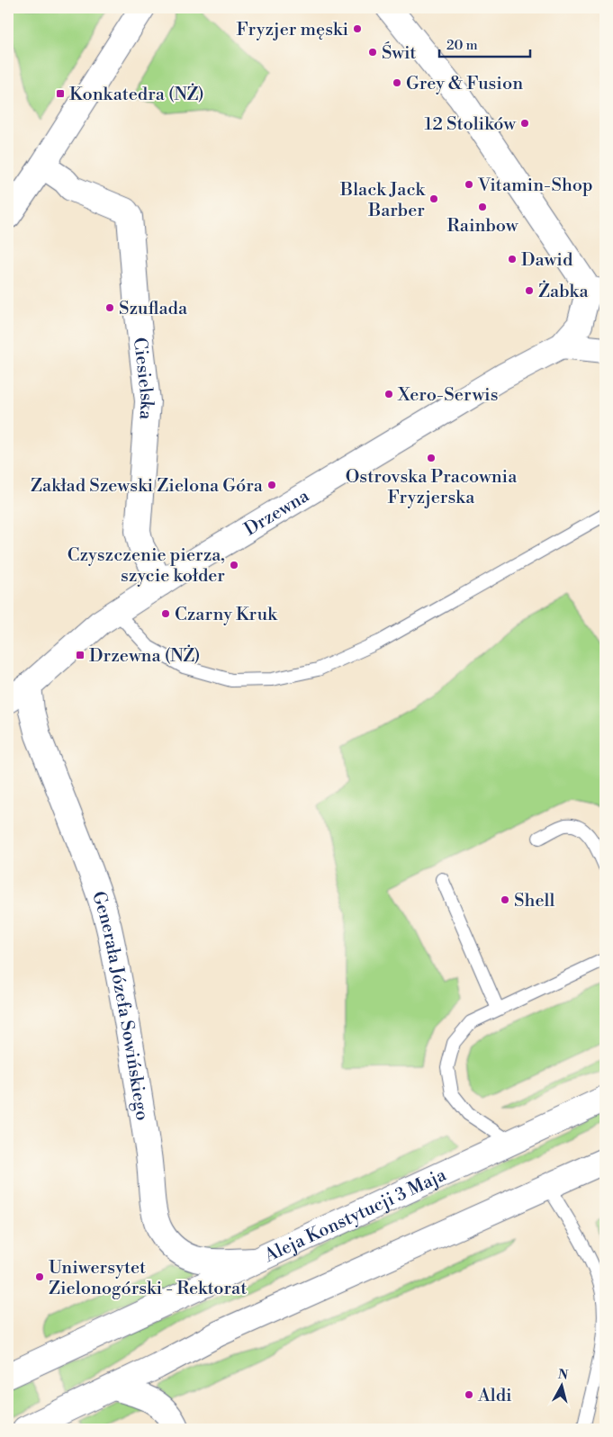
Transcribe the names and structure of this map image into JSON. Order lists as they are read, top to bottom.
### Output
{
  "streets": {
    "street": [
      "Ciesielska",
      "Drzewna",
      "Generała Józefa Sowińskiego",
      "Aleja Konstytucji 3 Maja"
    ]
  },
  "crossings": [
    ["Ciesielska", "Drzewna"],
    ["Drzewna", "Generała Józefa Sowińskiego"],
    ["Generała Józefa Sowińskiego", "Aleja Konstytucji 3 Maja"]
  ],
  "places": {
    "other": [
      "Fryzjer męski",
      "Świt",
      "Grey & Fusion",
      "12 Stolików",
      "Vitamin-Shop",
      "Black Jack Barber",
      "Rainbow",
      "Dawid",
      "Żabka",
      "Szuflada",
      "Xero-Serwis",
      "Ostrovska Pracownia Fryzjerska",
      "Zakład Szewski Zielona Góra",
      "Czyszczenie pierza, szycie kołder",
      "Czarny Kruk",
      "Shell",
      "Uniwersytet Zielonogórski - Rektorat",
      "Aldi"
    ],
    "transit": ["Konkatedra (NŻ)", "Drzewna (NŻ)"]
  },
  "scale_bar": "20 m",
  "north": "top"
}
